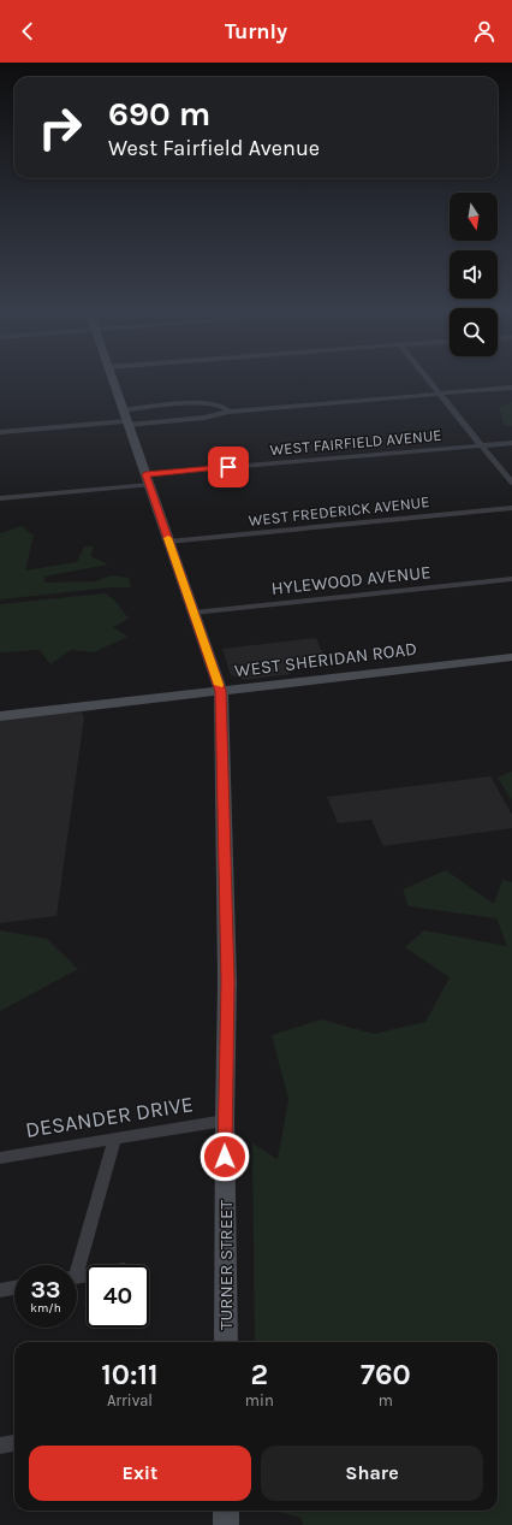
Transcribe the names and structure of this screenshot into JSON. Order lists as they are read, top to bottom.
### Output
{
  "streets": {
    "street": [
      "WEST FAIRFIELD AVENUE",
      "WEST FREDERICK AVENUE",
      "HYLEWOOD AVENUE",
      "WEST SHERIDAN ROAD",
      "DESANDER DRIVE",
      "TURNER STREET"
    ]
  },
  "crossings": [
    ["WEST FAIRFIELD AVENUE", "TURNER STREET"],
    ["WEST FREDERICK AVENUE", "TURNER STREET"],
    ["HYLEWOOD AVENUE", "TURNER STREET"],
    ["WEST SHERIDAN ROAD", "TURNER STREET"],
    ["DESANDER DRIVE", "TURNER STREET"]
  ],
  "north": "bottom",
  "page": {
    "header": "Turnly",
    "turn": ["690 m", "West Fairfield Avenue"],
    "speed": "33 km/h",
    "limit": "40",
    "eta": [
      "10:11",
      "Arrival",
      "2",
      "min",
      "760",
      "m"
    ],
    "buttons": ["Exit", "Share"]
  }
}
